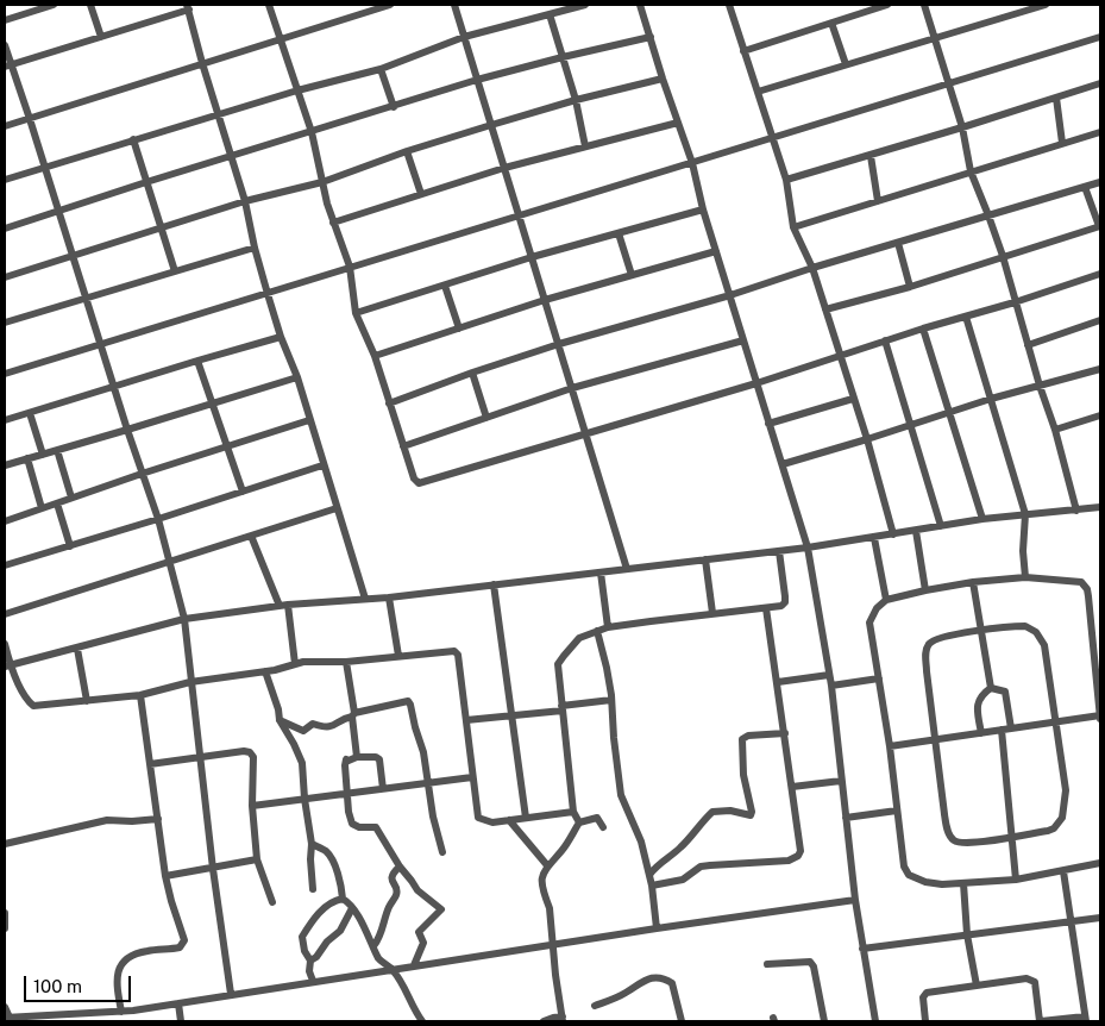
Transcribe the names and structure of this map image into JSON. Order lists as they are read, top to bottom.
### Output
{
  "scale_bar": "100 m"
}
